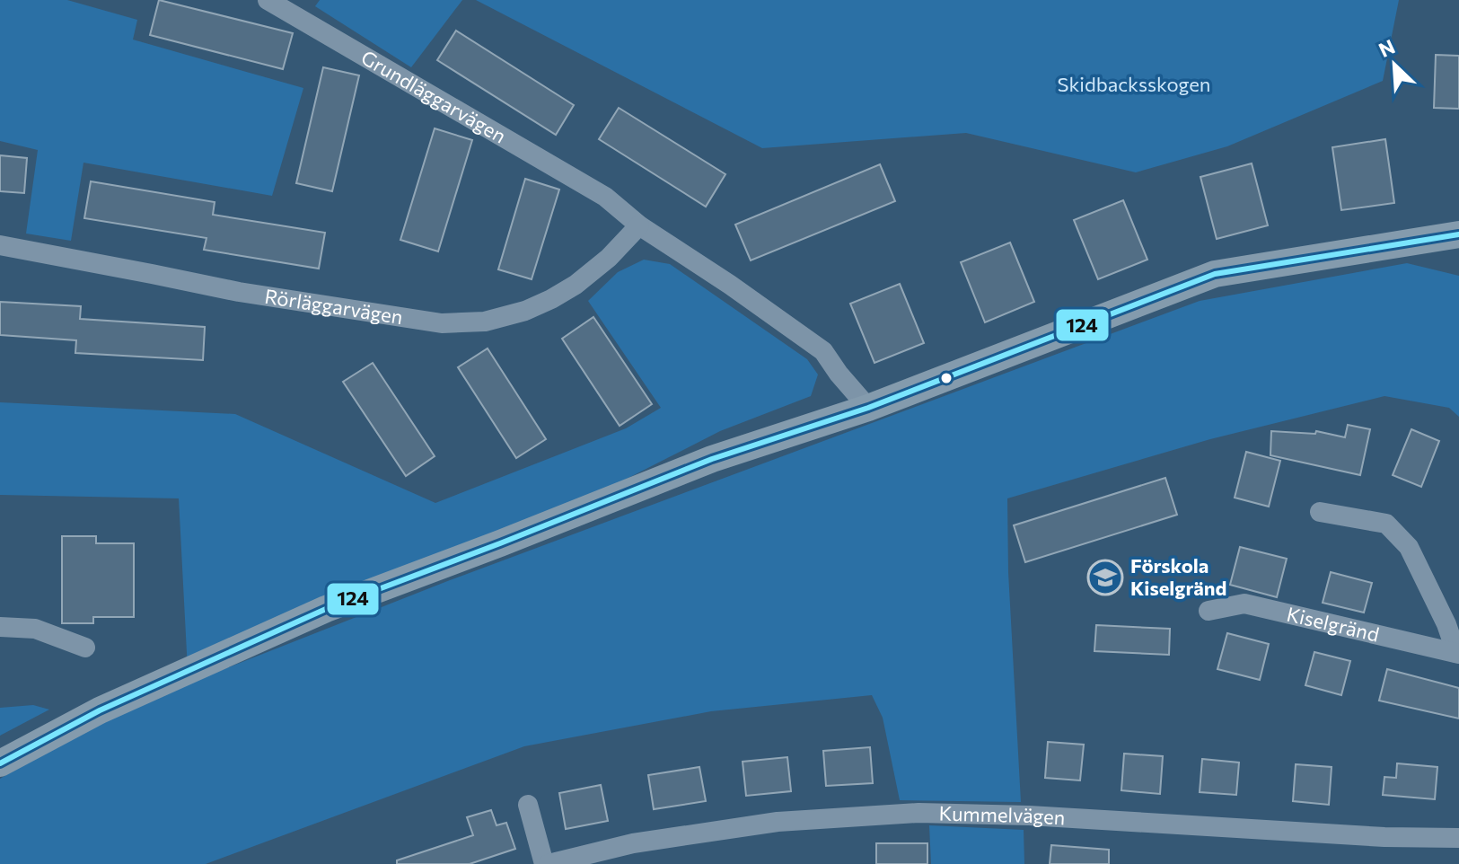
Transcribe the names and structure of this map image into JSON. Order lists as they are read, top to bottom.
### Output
{
  "streets": {
    "street": [
      "Grundläggarvägen",
      "Rörläggarvägen",
      "Kiselgränd",
      "Kummelvägen"
    ]
  },
  "crossings": [
    ["Grundläggarvägen", "Rörläggarvägen"]
  ],
  "parks": ["Skidbacksskogen"],
  "places": {
    "school or university": ["Förskola Kiselgränd"]
  },
  "lines": ["transit line 124"],
  "north": "top left"
}
